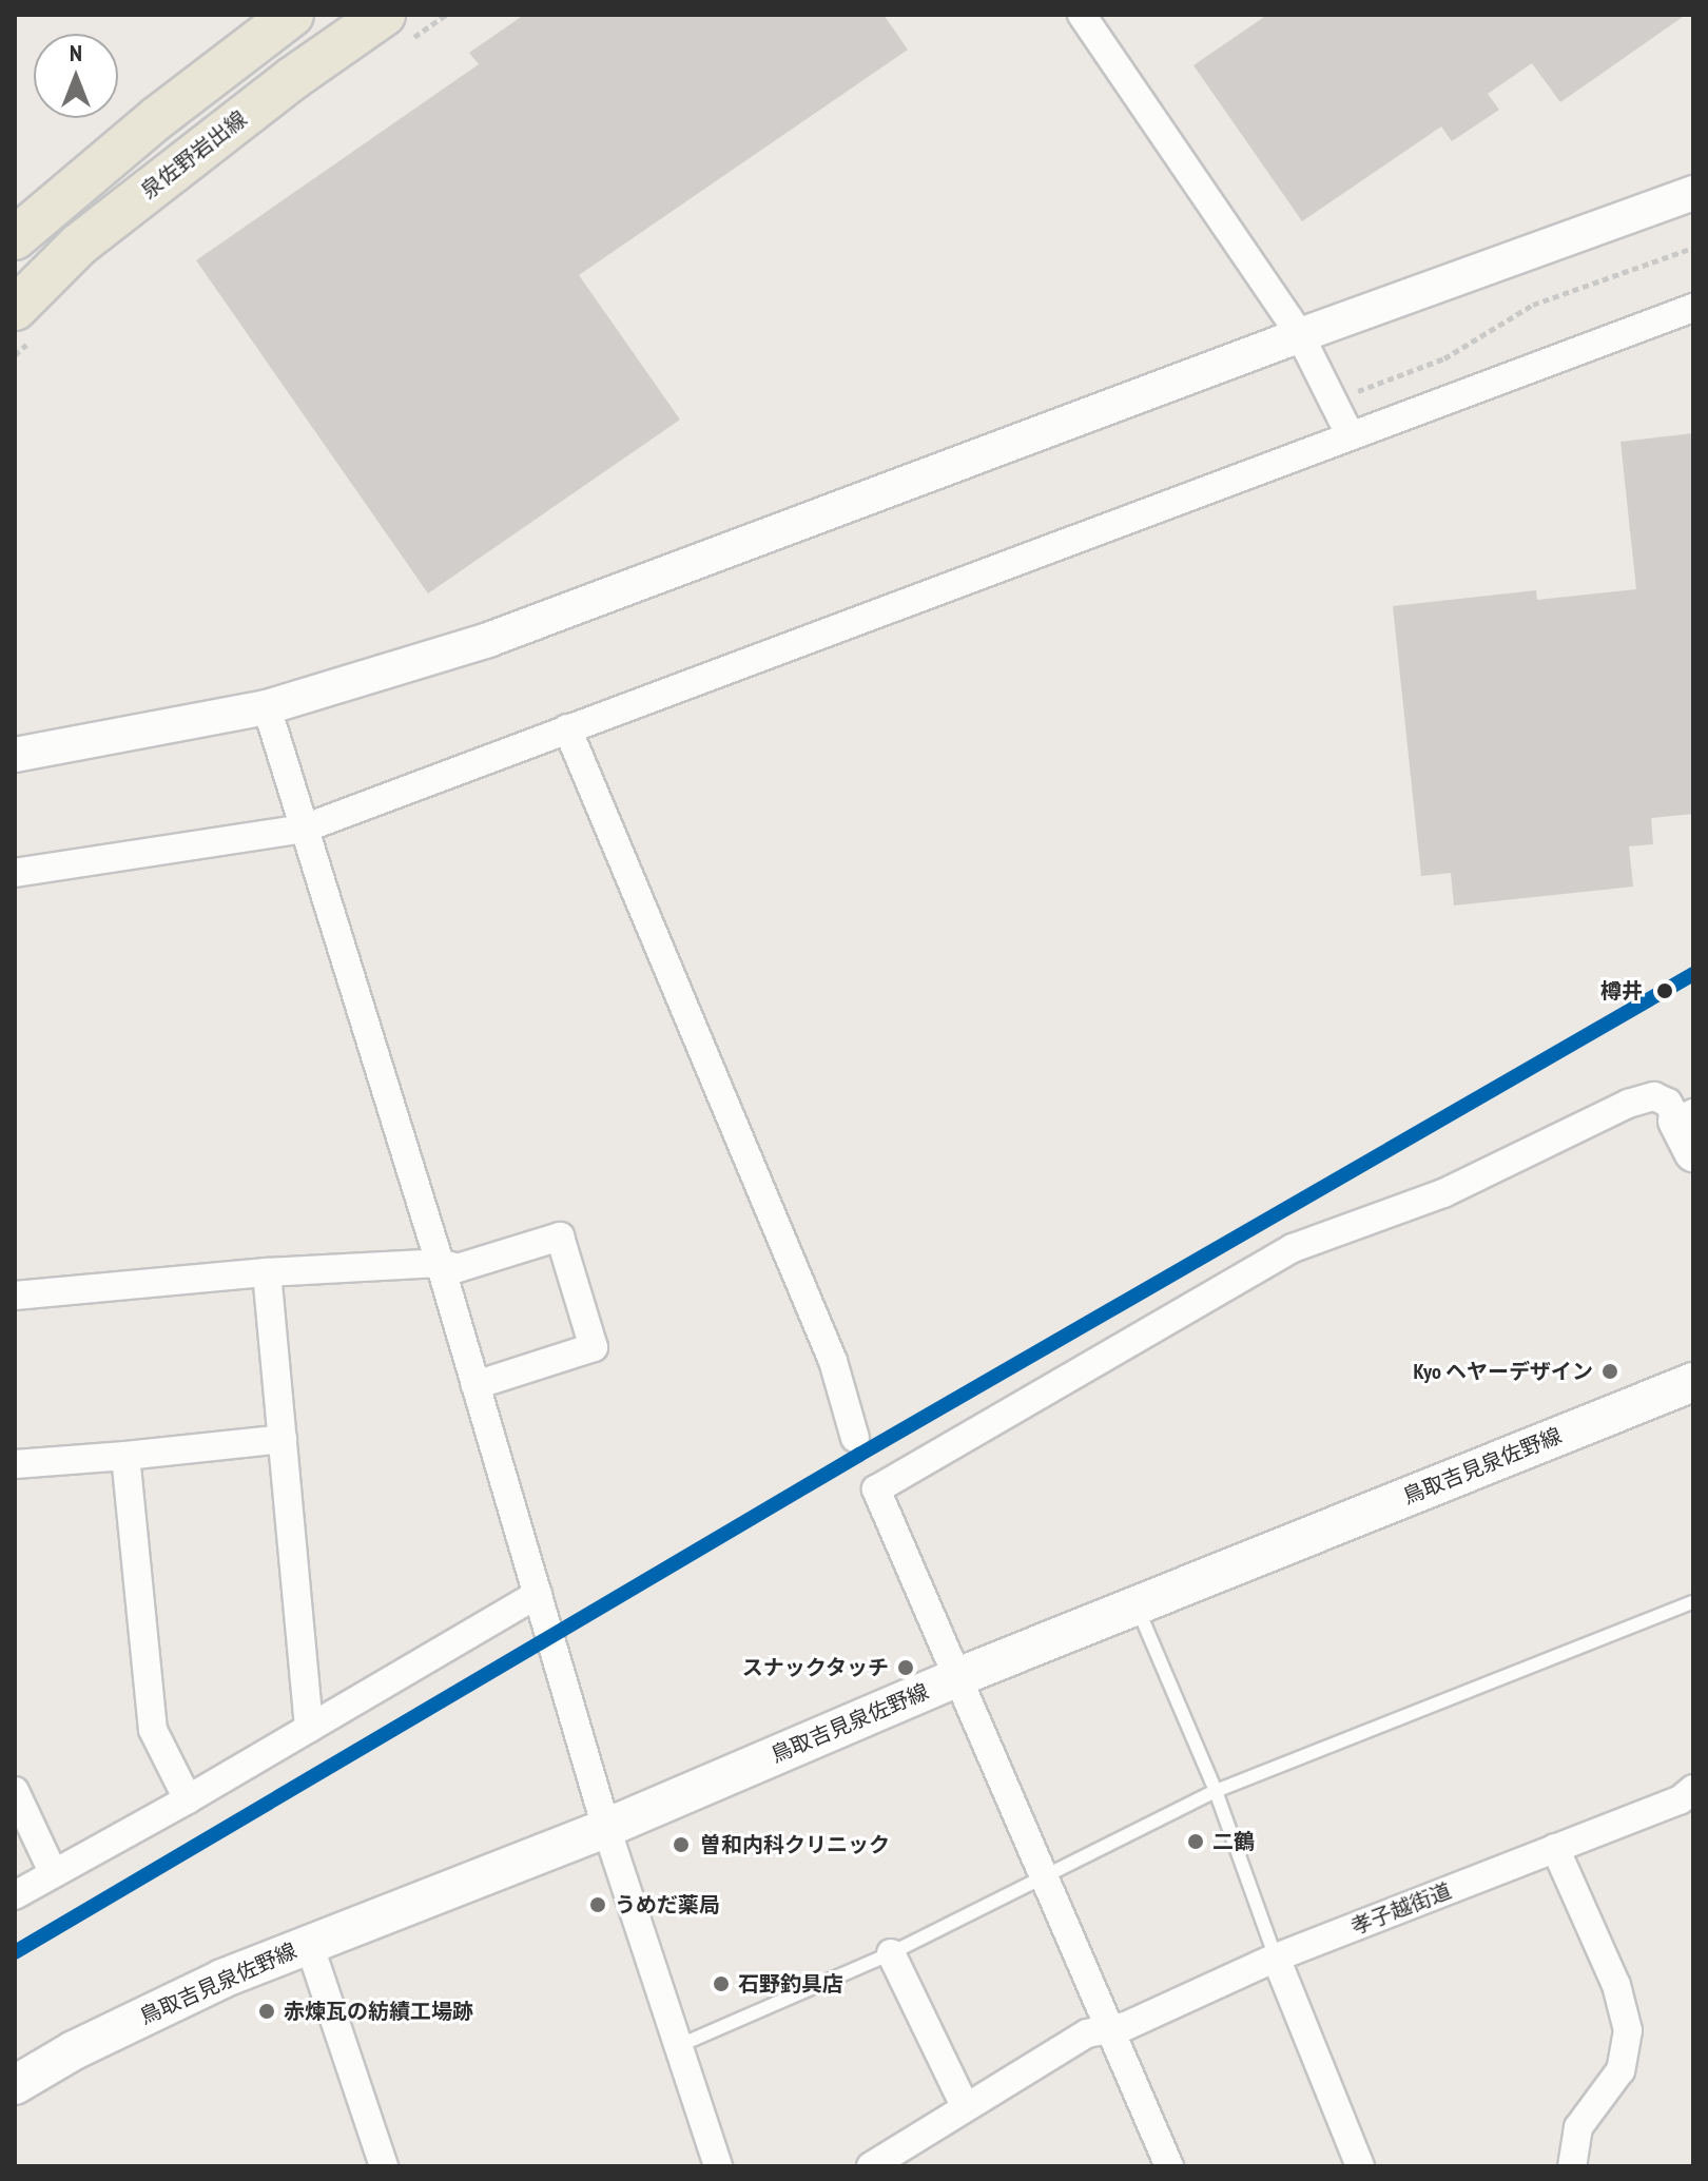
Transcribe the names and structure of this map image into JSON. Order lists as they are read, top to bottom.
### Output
{
  "streets": {
    "main road": ["泉佐野岩出線", "鳥取吉見泉佐野線"],
    "street": ["孝子越街道"]
  },
  "places": [
    "樽井",
    "Kyo ヘヤーデザイン",
    "スナックタッチ",
    "二鶴",
    "曽和内科クリニック",
    "うめだ薬局",
    "石野釣具店",
    "赤煉瓦の紡績工場跡"
  ],
  "north": "top"
}
